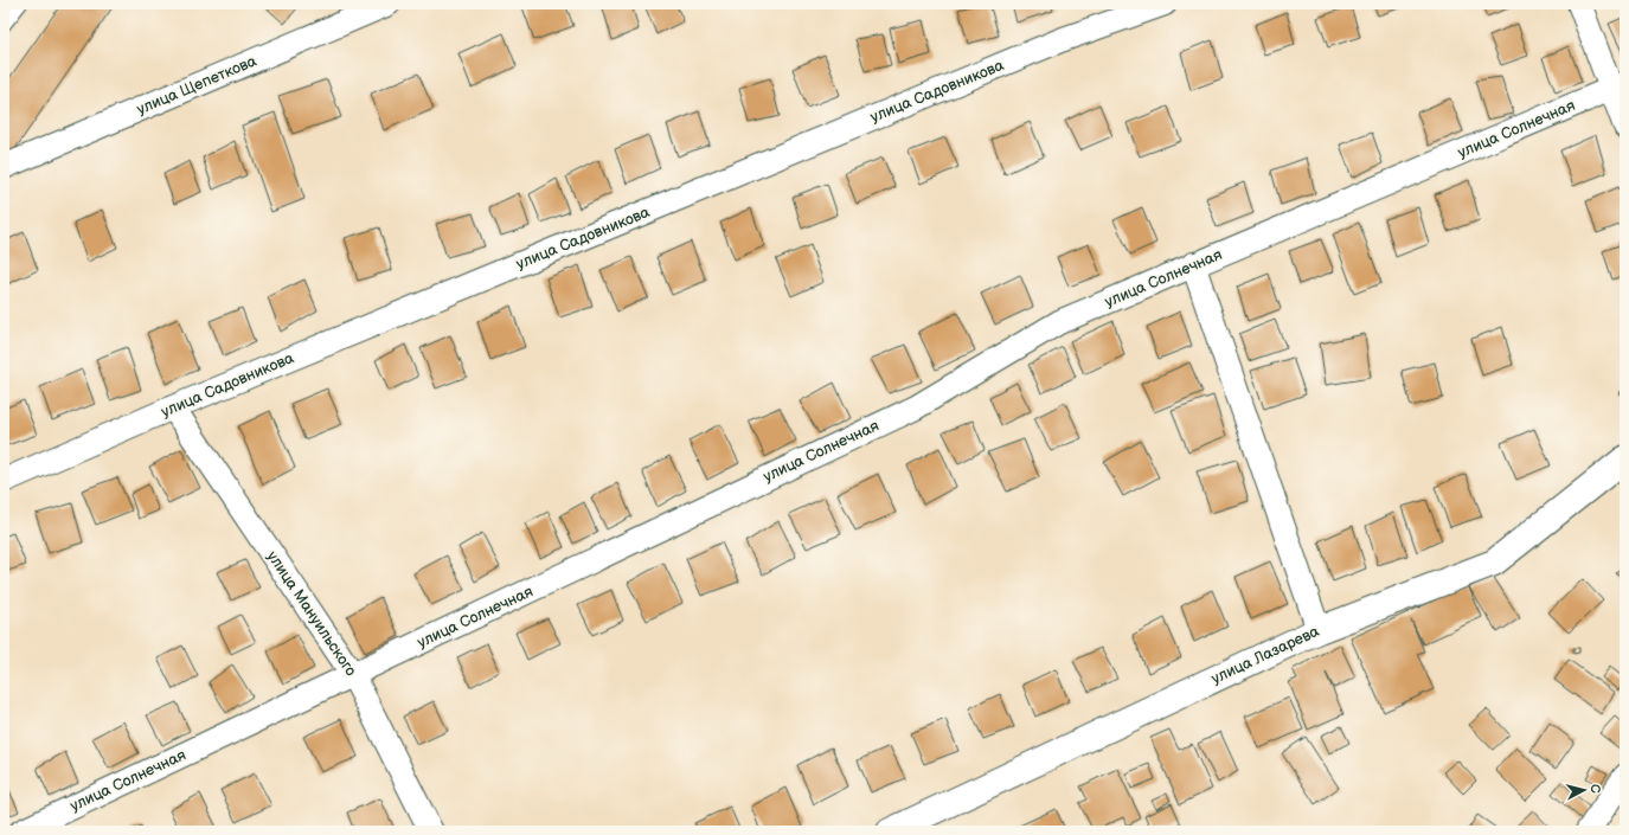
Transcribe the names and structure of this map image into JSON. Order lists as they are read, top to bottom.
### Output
{
  "streets": {
    "street": [
      "улица Щепеткова",
      "улица Садовникова",
      "улица Солнечная",
      "улица Мануильского",
      "улица Лазарева"
    ]
  },
  "crossings": [
    ["улица Садовникова", "улица Мануильского"],
    ["улица Солнечная", "улица Мануильского"]
  ],
  "north": "right"
}
